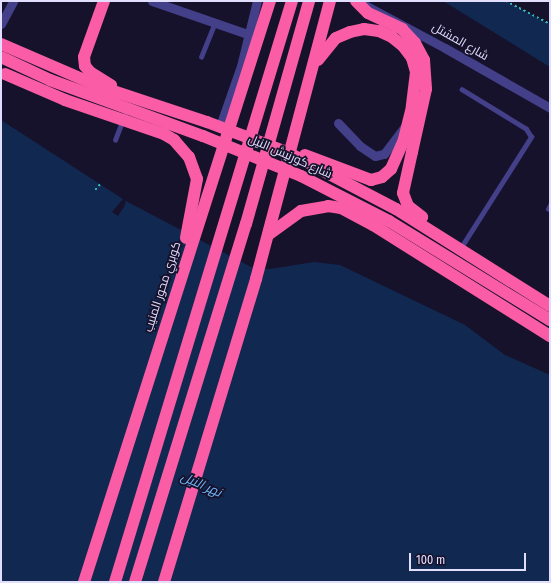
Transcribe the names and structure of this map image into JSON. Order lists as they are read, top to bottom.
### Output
{
  "streets": {
    "highway": ["شارع كورنيش النيل", "كوبري محور المنيب"],
    "street": ["شارع المشتل"]
  },
  "water": ["نهر النيل"],
  "scale_bar": "100 m"
}
